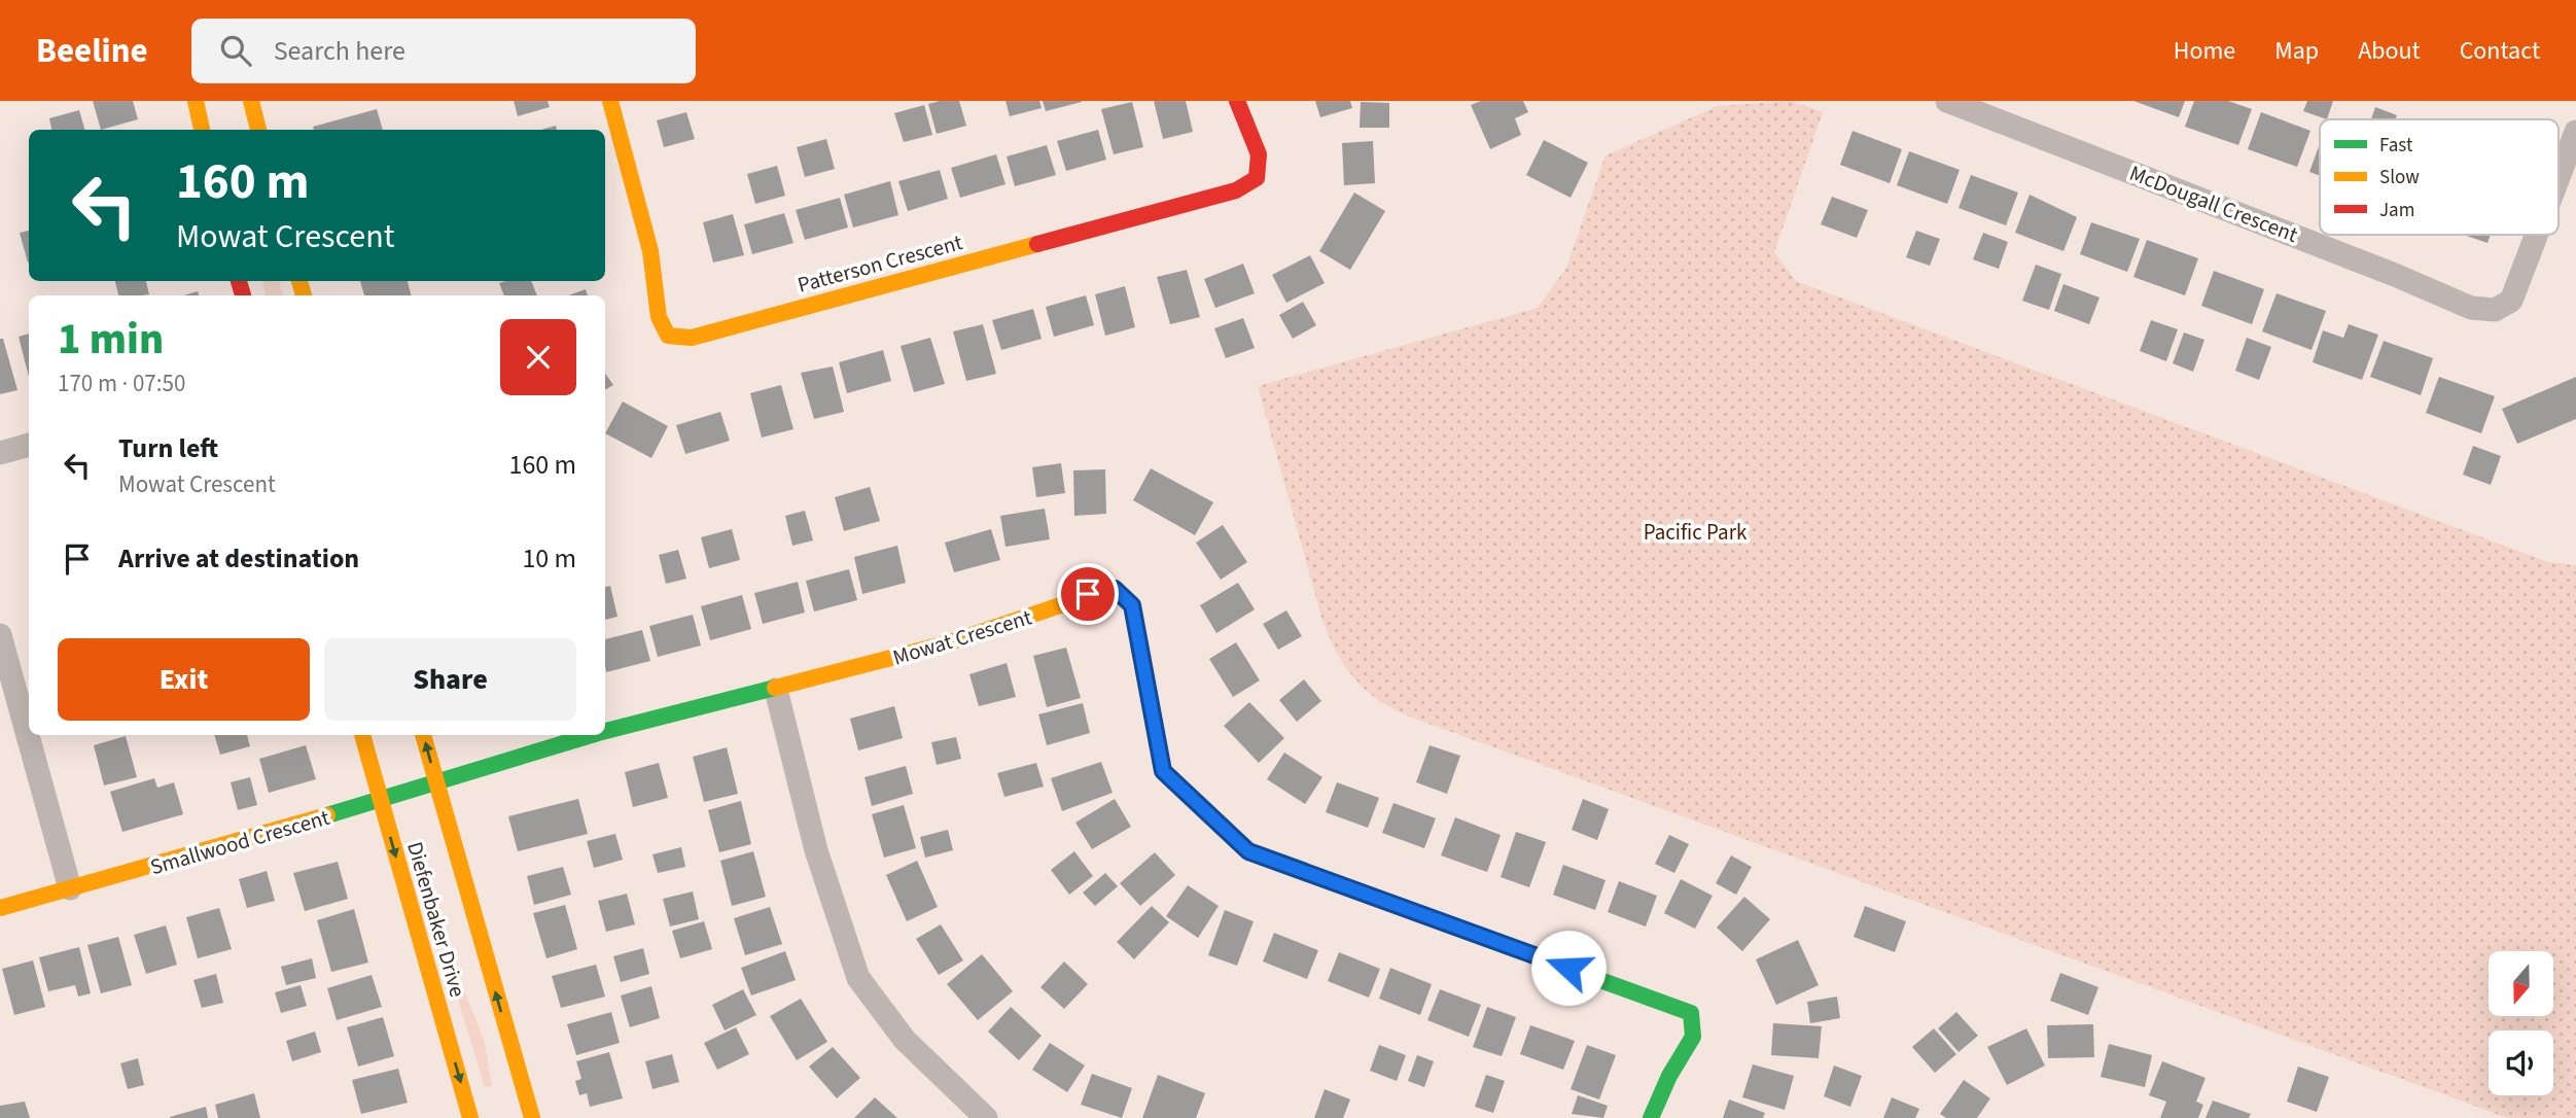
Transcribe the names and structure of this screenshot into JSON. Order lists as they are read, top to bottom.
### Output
{
  "streets": {
    "street": [
      "McDougall Crescent",
      "Patterson Crescent",
      "Mowat Crescent",
      "Smallwood Crescent",
      "Diefenbaker Drive"
    ]
  },
  "crossings": [
    ["Mowat Crescent", "Smallwood Crescent"],
    ["Mowat Crescent", "Diefenbaker Drive"],
    ["Smallwood Crescent", "Diefenbaker Drive"]
  ],
  "parks": ["Pacific Park"],
  "legend": ["Fast", "Slow", "Jam"],
  "north": "bottom",
  "page": {
    "header": "Beeline",
    "search": "Search here",
    "nav": [
      "Home",
      "Map",
      "About",
      "Contact"
    ],
    "turn": ["160 m", "Mowat Crescent"],
    "heading": ["1 min", "170 m · 07:50"],
    "list": [
      {
        "name": "Turn left",
        "note": "Mowat Crescent",
        "value": "160 m"
      },
      {
        "name": "Arrive at destination",
        "value": "10 m"
      }
    ],
    "buttons": ["Exit", "Share"]
  }
}
